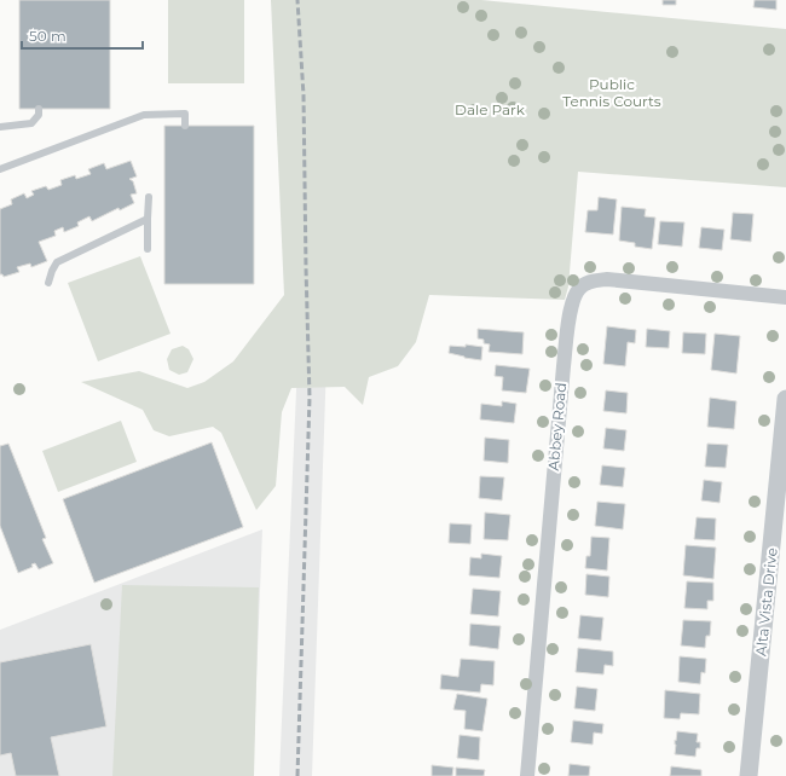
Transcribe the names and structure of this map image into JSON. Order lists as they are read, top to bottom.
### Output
{
  "streets": {
    "street": ["Abbey Road", "Alta Vista Drive"]
  },
  "parks": ["Public Tennis Courts", "Dale Park"],
  "scale_bar": "50 m"
}
